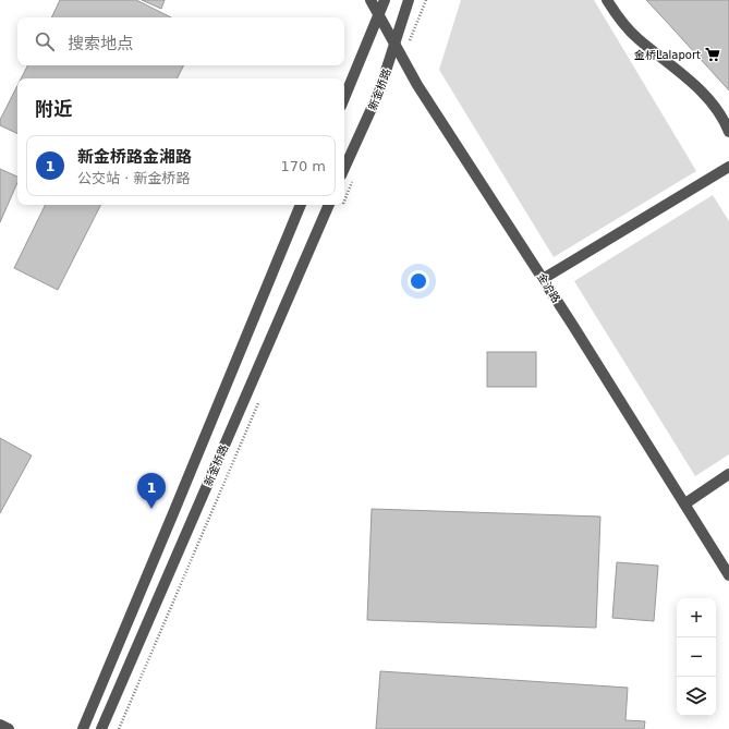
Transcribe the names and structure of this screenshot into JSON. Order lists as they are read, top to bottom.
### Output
{
  "streets": {
    "street": ["新金桥路", "金沪路"]
  },
  "crossings": [
    ["新金桥路", "金沪路"]
  ],
  "places": {
    "supermarket": ["金桥Lalaport"]
  },
  "page": {
    "search": "搜索地点",
    "heading": "附近",
    "list": [
      {
        "mark": "1",
        "name": "新金桥路金湘路",
        "note": "公交站 · 新金桥路",
        "value": "170 m"
      }
    ],
    "pins": "1",
    "map_buttons": ["+", "−"]
  }
}
